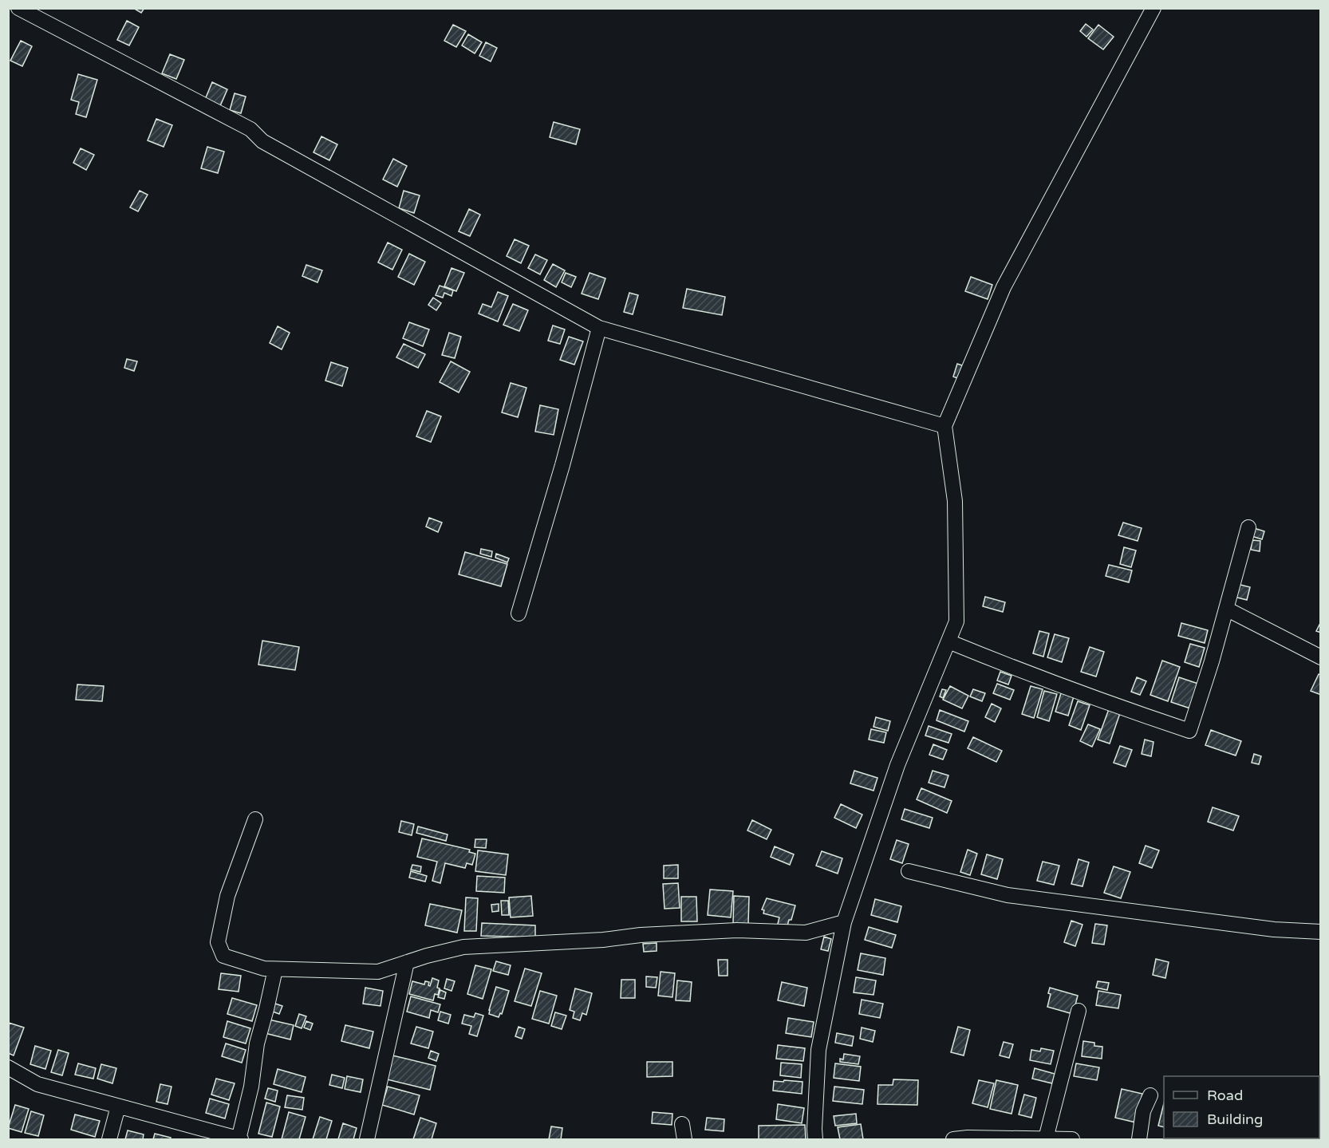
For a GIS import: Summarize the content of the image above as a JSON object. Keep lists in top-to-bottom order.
{
  "legend": ["Road", "Building"]
}
